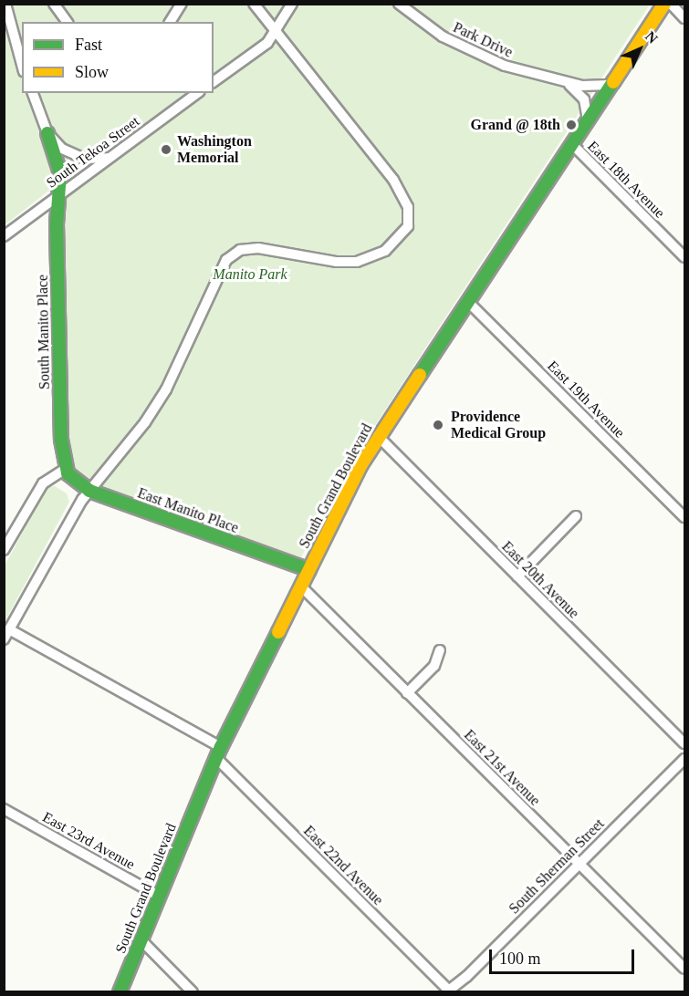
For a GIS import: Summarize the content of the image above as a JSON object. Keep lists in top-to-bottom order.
{
  "streets": {
    "main road": ["South Manito Place", "South Grand Boulevard", "East Manito Place"],
    "street": [
      "Park Drive",
      "South Tekoa Street",
      "East 18th Avenue",
      "East 19th Avenue",
      "East 20th Avenue",
      "East 21st Avenue",
      "East 23rd Avenue",
      "East 22nd Avenue",
      "South Sherman Street"
    ]
  },
  "crossings": [
    ["Park Drive", "South Grand Boulevard"],
    ["South Tekoa Street", "South Manito Place"],
    ["East 18th Avenue", "South Grand Boulevard"],
    ["South Manito Place", "East Manito Place"],
    ["East 19th Avenue", "South Grand Boulevard"],
    ["South Grand Boulevard", "East Manito Place"],
    ["South Grand Boulevard", "East 20th Avenue"],
    ["South Grand Boulevard", "East 21st Avenue"],
    ["South Grand Boulevard", "East 23rd Avenue"],
    ["South Grand Boulevard", "East 22nd Avenue"],
    ["East 21st Avenue", "South Sherman Street"],
    ["East 22nd Avenue", "South Sherman Street"]
  ],
  "parks": ["Manito Park"],
  "places": ["Grand @ 18th", "Washington Memorial", "Providence Medical Group"],
  "legend": ["Fast", "Slow"],
  "scale_bar": "100 m",
  "north": "top right"
}
